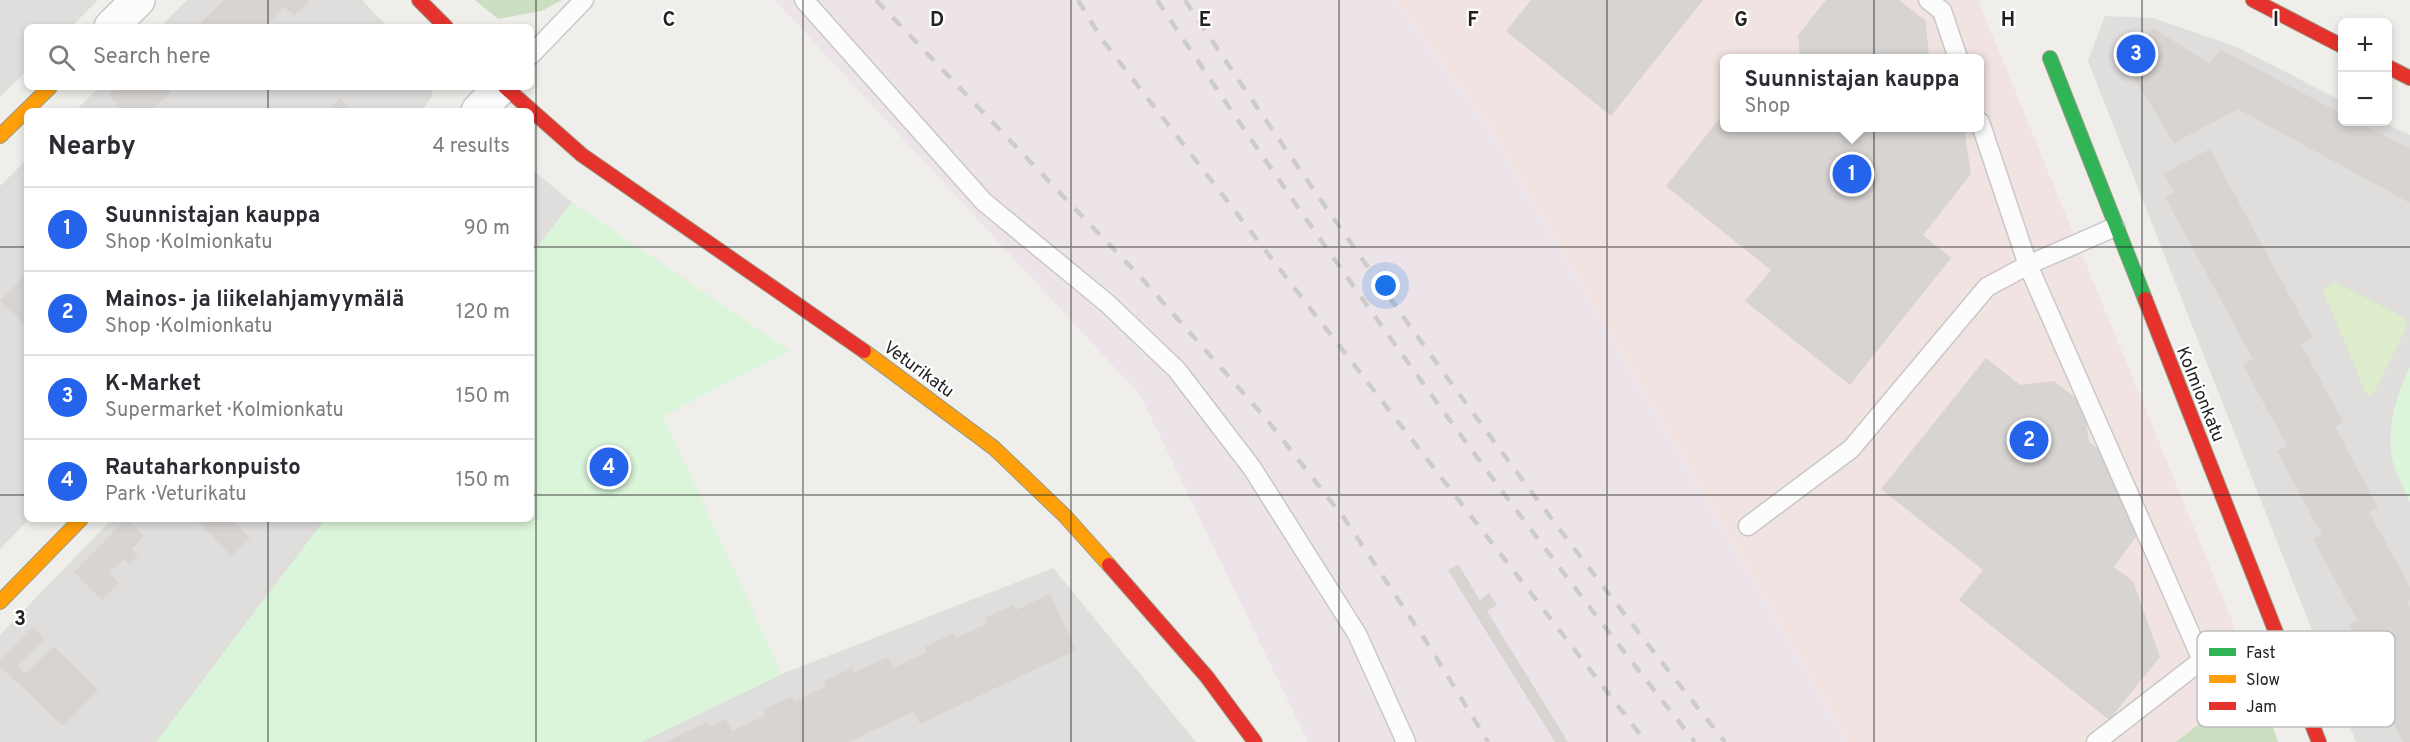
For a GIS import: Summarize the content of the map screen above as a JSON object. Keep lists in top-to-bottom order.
{
  "streets": {
    "street": ["Veturikatu", "Kolmionkatu"]
  },
  "legend": ["Fast", "Slow", "Jam"],
  "page": {
    "map_buttons": ["+", "−"],
    "search": "Search here",
    "pins": [
      "3",
      "1",
      "2",
      "4"
    ],
    "popup": ["Suunnistajan kauppa", "Shop"],
    "heading": ["Nearby", "4 results"],
    "list": [
      {
        "mark": "1",
        "name": "Suunnistajan kauppa",
        "note": "Shop · Kolmionkatu",
        "value": "90 m"
      },
      {
        "mark": "2",
        "name": "Mainos- ja liikelahjamyymälä",
        "note": "Shop · Kolmionkatu",
        "value": "120 m"
      },
      {
        "mark": "3",
        "name": "K-Market",
        "note": "Supermarket · Kolmionkatu",
        "value": "150 m"
      },
      {
        "mark": "4",
        "name": "Rautaharkonpuisto",
        "note": "Park · Veturikatu",
        "value": "150 m"
      }
    ]
  },
  "grid": {
    "columns": [
      "C",
      "D",
      "E",
      "F",
      "G",
      "H",
      "I"
    ],
    "rows": ["3"]
  }
}
